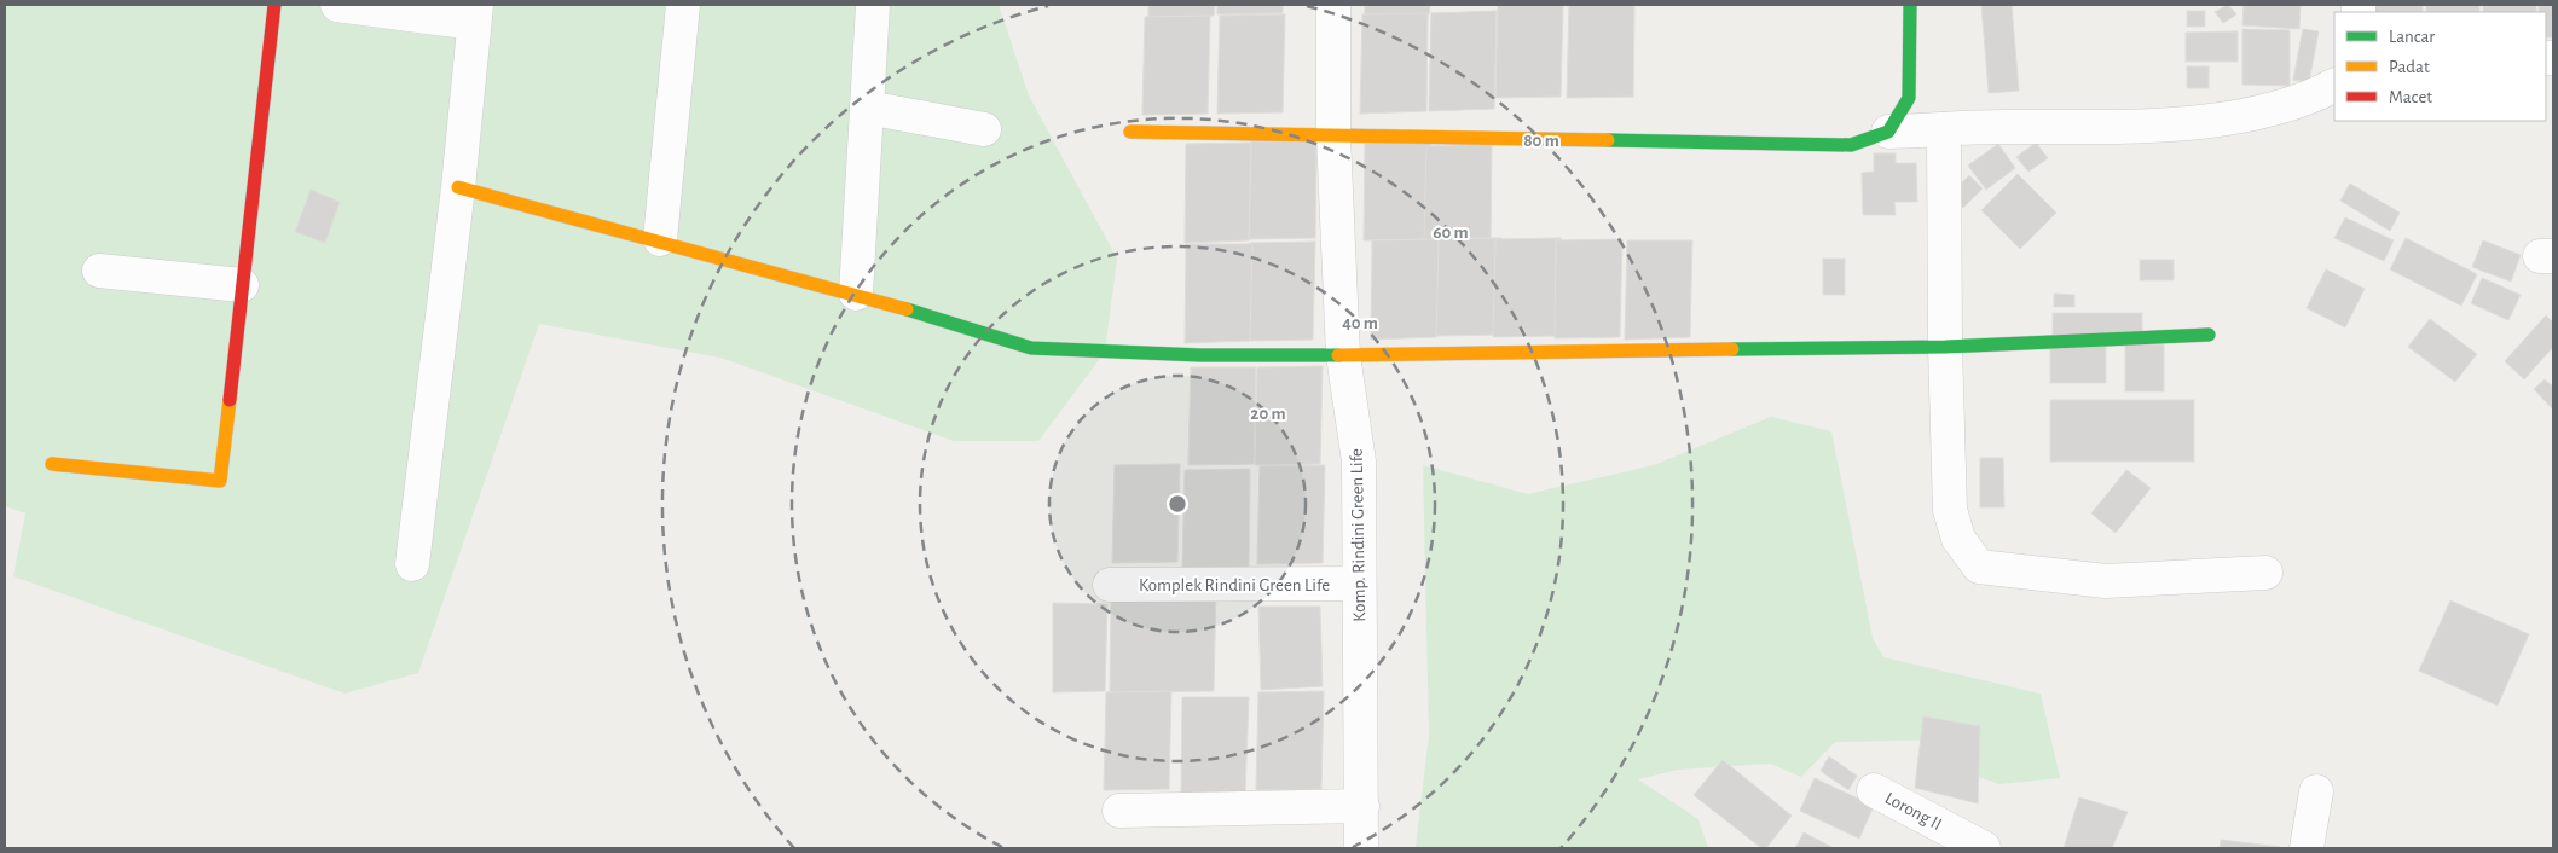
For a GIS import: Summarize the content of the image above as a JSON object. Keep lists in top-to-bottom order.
{
  "streets": {
    "street": ["Komp. Rindini Green Life", "Komplek Rindini Green Life", "Lorong II"]
  },
  "crossings": [
    ["Komp. Rindini Green Life", "Komplek Rindini Green Life"]
  ],
  "legend": ["Lancar", "Padat", "Macet"],
  "rings": [
    "80 m",
    "60 m",
    "40 m",
    "20 m"
  ]
}
